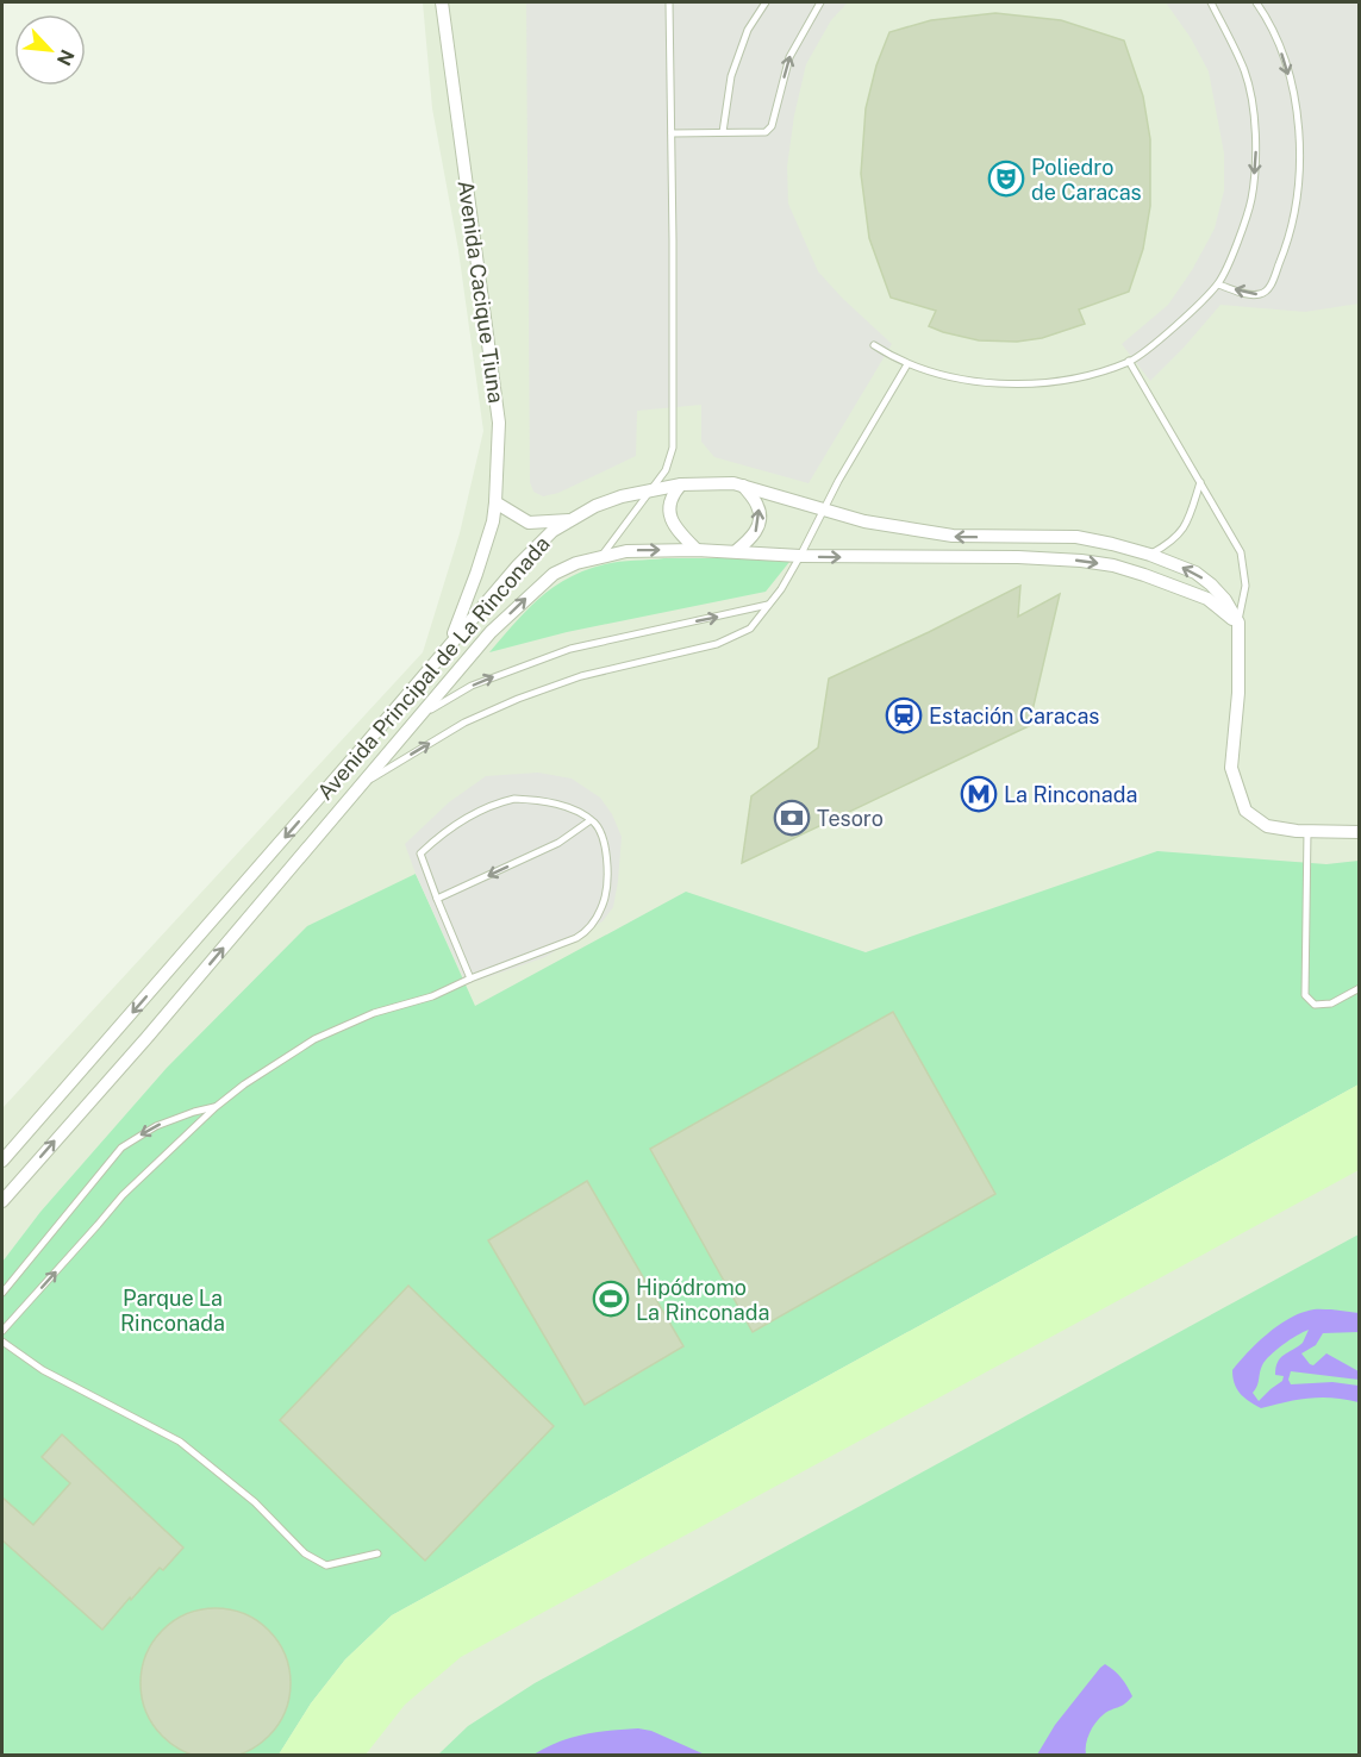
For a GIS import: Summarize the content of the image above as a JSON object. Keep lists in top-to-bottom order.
{
  "streets": {
    "street": ["Avenida Cacique Tiuna", "Avenida Principal de La Rinconada"]
  },
  "crossings": [
    ["Avenida Cacique Tiuna", "Avenida Principal de La Rinconada"]
  ],
  "parks": ["Parque La Rinconada"],
  "places": {
    "theatre": ["Poliedro de Caracas"],
    "station": ["Estación Caracas"],
    "metro station": ["La Rinconada"],
    "bank": ["Tesoro"],
    "sports": ["Hipódromo La Rinconada"]
  },
  "north": "bottom right"
}
